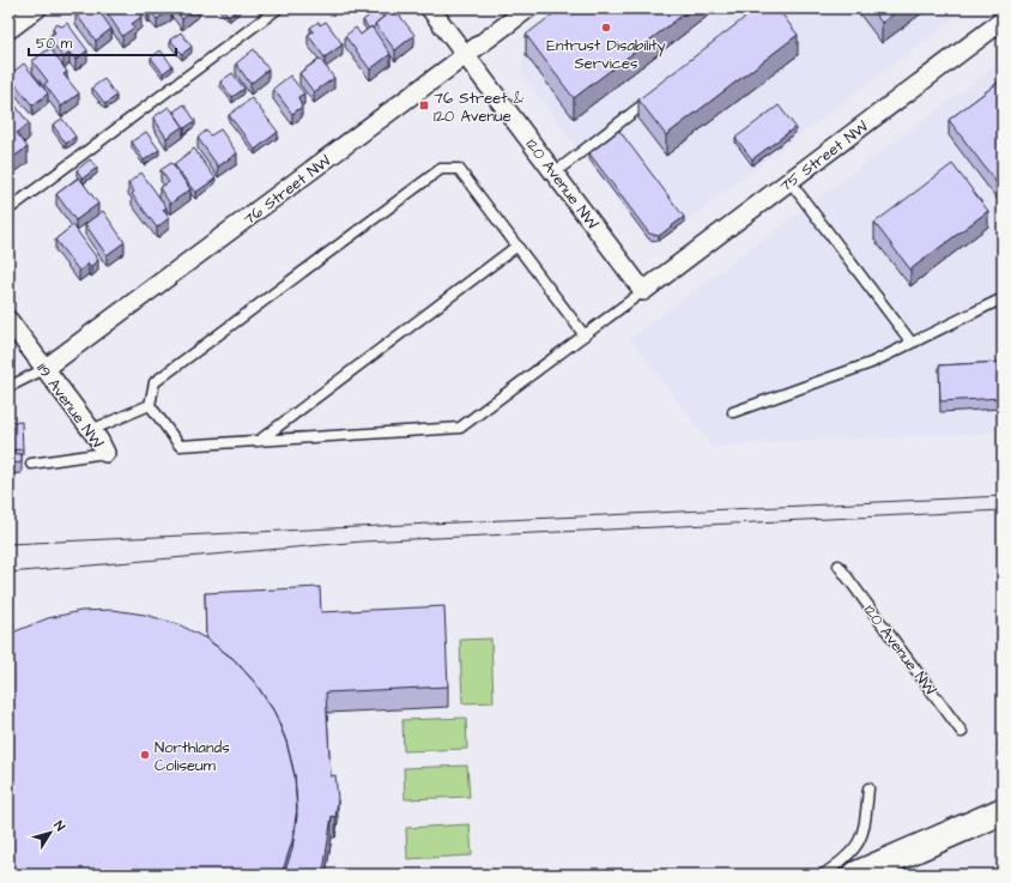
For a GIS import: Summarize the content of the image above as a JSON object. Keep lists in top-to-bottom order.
{
  "streets": {
    "street": [
      "75 Street NW",
      "120 Avenue NW",
      "76 Street NW",
      "119 Avenue NW"
    ]
  },
  "crossings": [
    ["75 Street NW", "120 Avenue NW"],
    ["120 Avenue NW", "76 Street NW"],
    ["76 Street NW", "119 Avenue NW"]
  ],
  "places": {
    "other": ["Entrust Disability Services", "Northlands Coliseum"],
    "transit": ["76 Street & 120 Avenue"]
  },
  "scale_bar": "50 m",
  "north": "top right"
}
